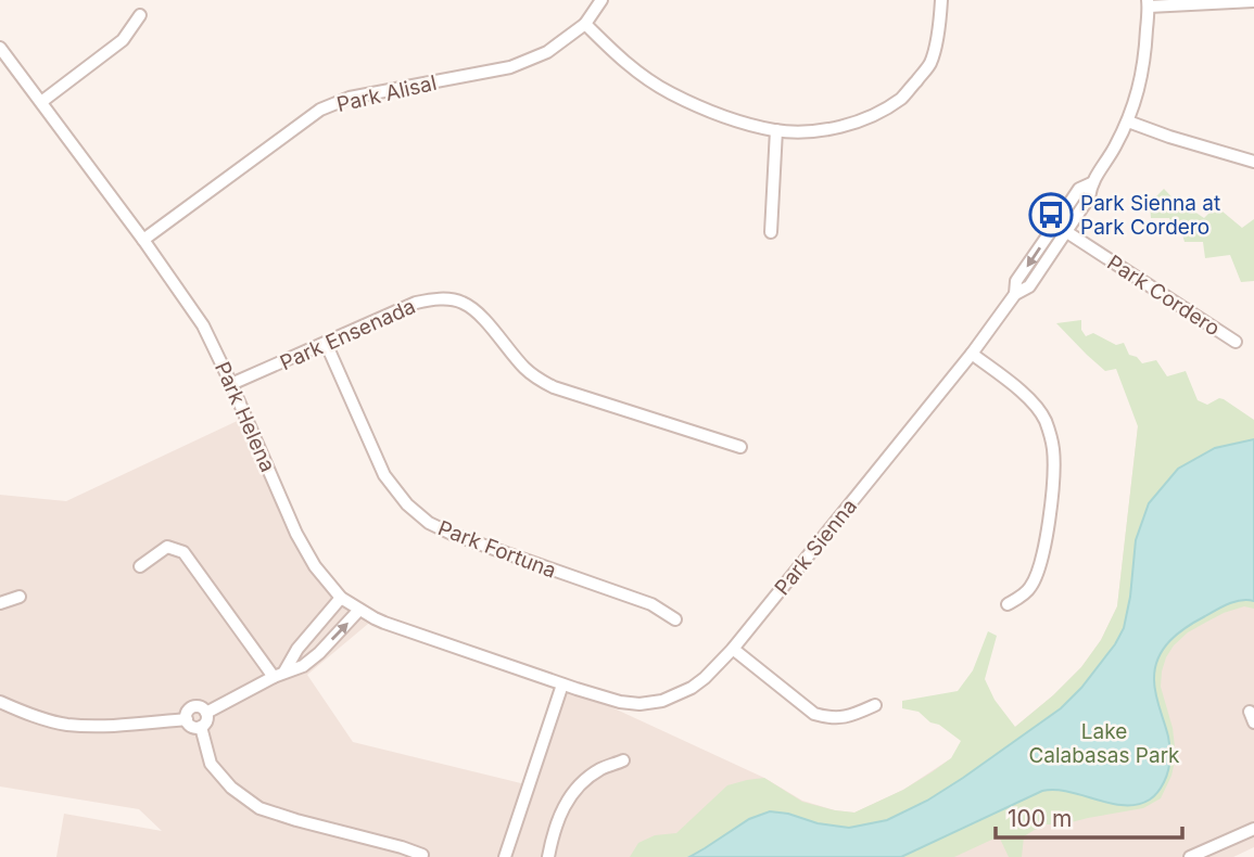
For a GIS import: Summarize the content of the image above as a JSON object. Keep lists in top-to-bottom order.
{
  "streets": {
    "street": [
      "Park Alisal",
      "Park Cordero",
      "Park Ensenada",
      "Park Helena",
      "Park Sienna",
      "Park Fortuna"
    ]
  },
  "crossings": [
    ["Park Alisal", "Park Helena"],
    ["Park Cordero", "Park Sienna"],
    ["Park Ensenada", "Park Helena"],
    ["Park Ensenada", "Park Fortuna"],
    ["Park Helena", "Park Sienna"]
  ],
  "parks": ["Lake Calabasas Park"],
  "places": {
    "bus stop": ["Park Sienna at Park Cordero"]
  },
  "scale_bar": "100 m"
}
